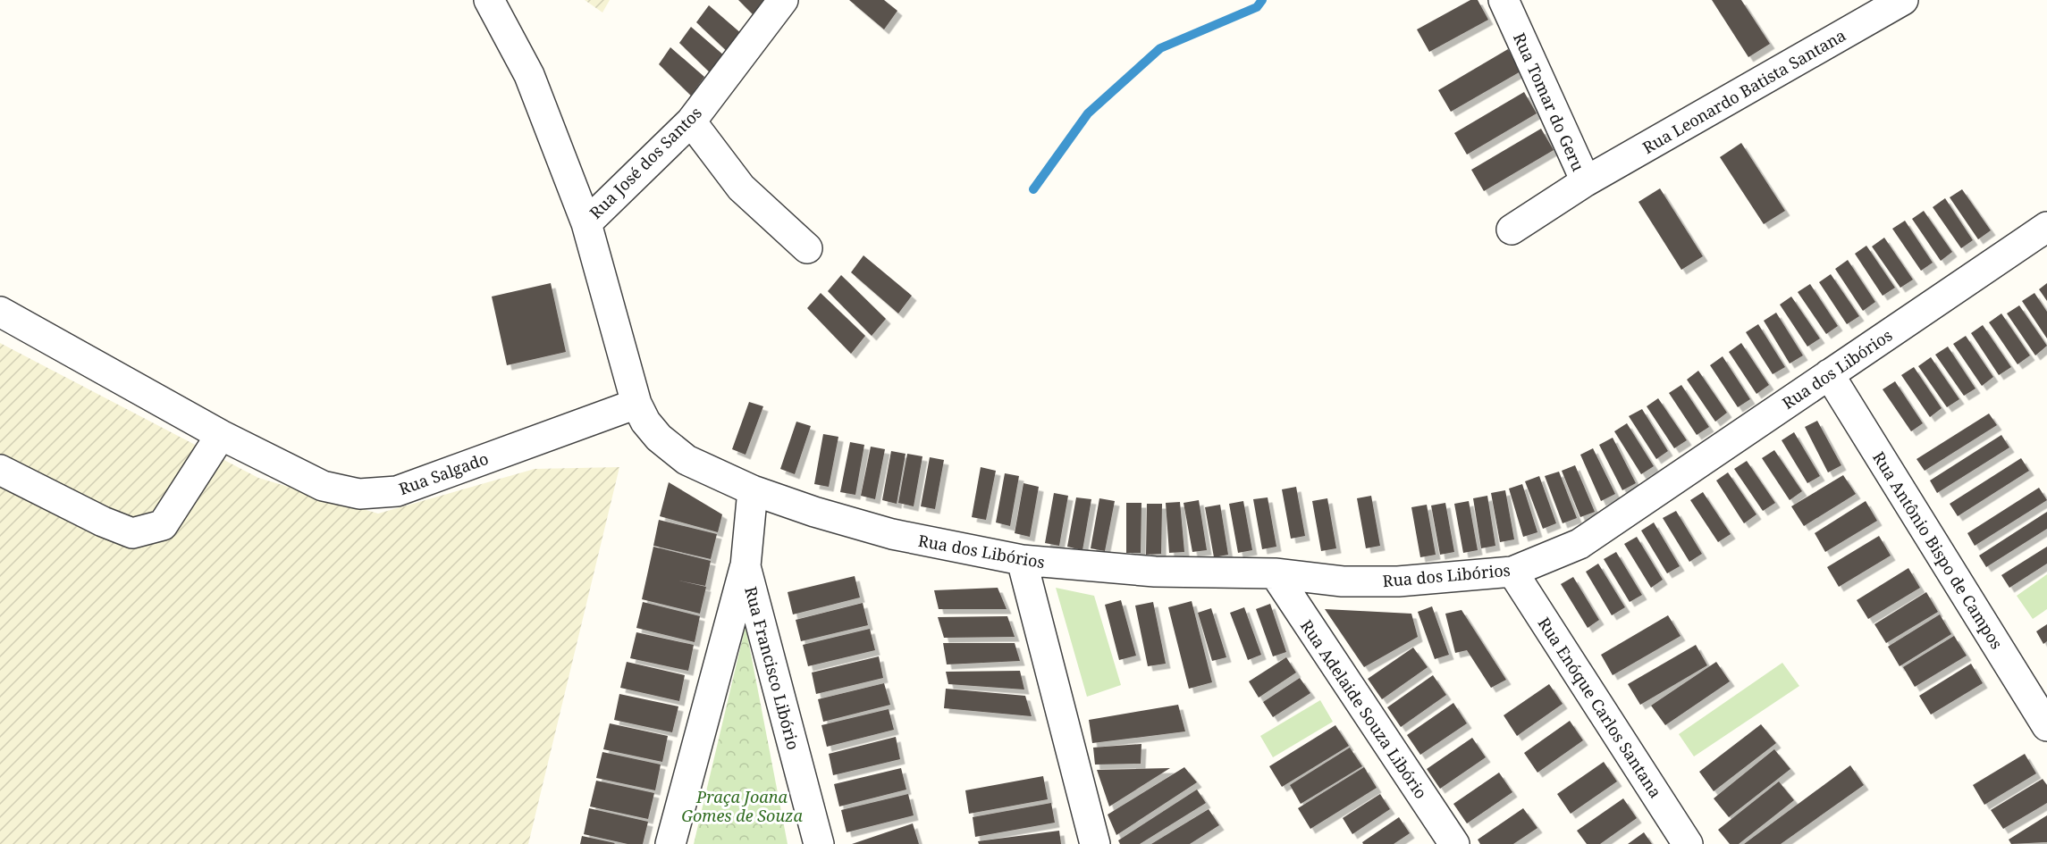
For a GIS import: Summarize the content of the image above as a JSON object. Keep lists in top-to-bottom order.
{
  "streets": {
    "street": [
      "Rua Leonardo Batista Santana",
      "Rua Tomar do Geru",
      "Rua José dos Santos",
      "Rua dos Libórios",
      "Rua Salgado",
      "Rua Antônio Bispo de Campos",
      "Rua Francisco Libório",
      "Rua Enóque Carlos Santana",
      "Rua Adelaide Souza Libório"
    ]
  },
  "crossings": [
    ["Rua Leonardo Batista Santana", "Rua Tomar do Geru"],
    ["Rua José dos Santos", "Rua dos Libórios"],
    ["Rua dos Libórios", "Rua Salgado"],
    ["Rua dos Libórios", "Rua Antônio Bispo de Campos"],
    ["Rua dos Libórios", "Rua Francisco Libório"],
    ["Rua dos Libórios", "Rua Enóque Carlos Santana"],
    ["Rua dos Libórios", "Rua Adelaide Souza Libório"]
  ],
  "parks": ["Praça Joana Gomes de Souza"]
}
